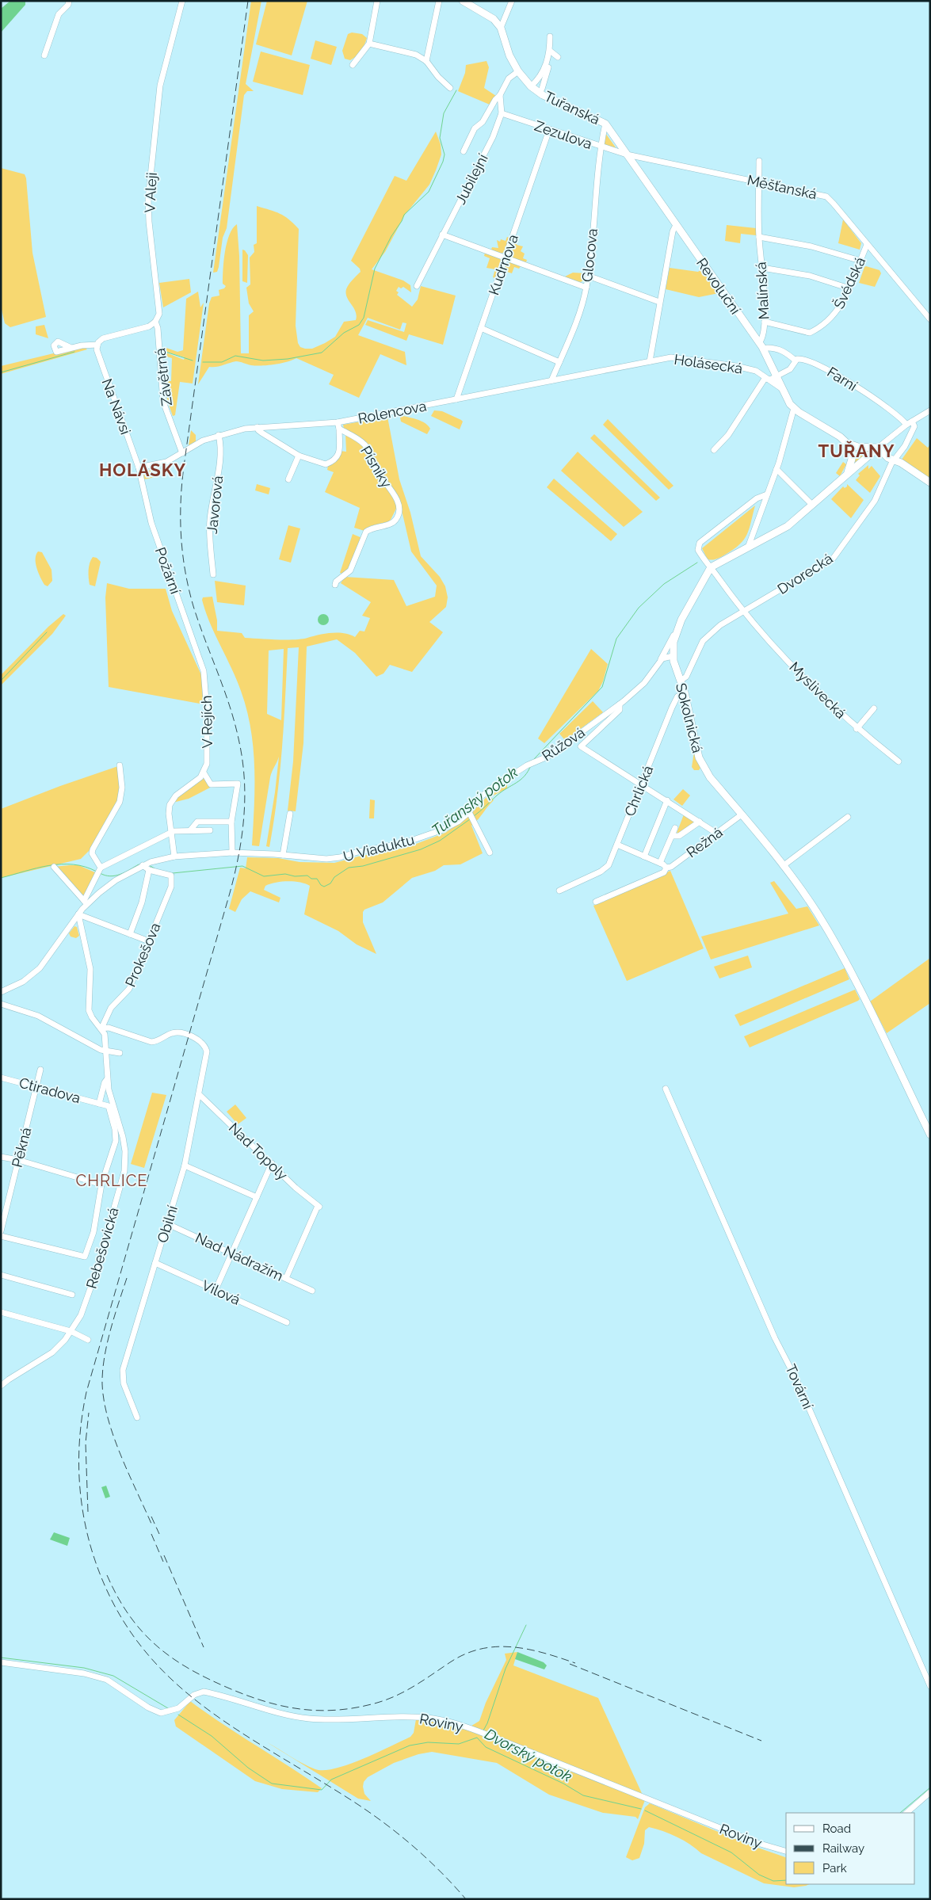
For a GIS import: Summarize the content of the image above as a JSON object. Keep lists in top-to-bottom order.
{
  "streets": {
    "main road": ["Tuřanská", "Revoluční", "Sokolnická"],
    "street": [
      "Zezulova",
      "Jubilejní",
      "Měšťanská",
      "V Aleji",
      "Glocova",
      "Kudrnova",
      "Švédská",
      "Malínská",
      "Holásecká",
      "Závětrná",
      "Farní",
      "Na Návsi",
      "Rolencova",
      "Písníky",
      "Javorová",
      "Požární",
      "Dvorecká",
      "Myslivecká",
      "V Rejích",
      "Růžová",
      "Chrlická",
      "Režná",
      "U Viaduktu",
      "Prokešova",
      "Ctiradova",
      "Pěkná",
      "Nad Topoly",
      "Obilní",
      "Rebešovická",
      "Nad Nádražím",
      "Vilová",
      "Tovární",
      "Roviny"
    ]
  },
  "crossings": [
    ["Tuřanská", "Zezulova"],
    ["Tuřanská", "Jubilejní"],
    ["Tuřanská", "Měšťanská"],
    ["Tuřanská", "Glocova"],
    ["Tuřanská", "Revoluční"],
    ["Zezulova", "Jubilejní"],
    ["Zezulova", "Měšťanská"],
    ["Zezulova", "Glocova"],
    ["Zezulova", "Kudrnova"],
    ["Měšťanská", "Švédská"],
    ["Měšťanská", "Malínská"],
    ["V Aleji", "Závětrná"],
    ["Glocova", "Rolencova"],
    ["Kudrnova", "Rolencova"],
    ["Švédská", "Malínská"],
    ["Revoluční", "Malínská"],
    ["Revoluční", "Holásecká"],
    ["Holásecká", "Rolencova"],
    ["Závětrná", "Rolencova"],
    ["Na Návsi", "Rolencova"],
    ["Na Návsi", "Požární"],
    ["Rolencova", "Javorová"],
    ["Rolencova", "Požární"],
    ["Požární", "V Rejích"],
    ["Dvorecká", "Myslivecká"],
    ["Dvorecká", "Sokolnická"],
    ["Myslivecká", "Sokolnická"],
    ["Sokolnická", "Růžová"],
    ["Sokolnická", "Chrlická"],
    ["Sokolnická", "Režná"],
    ["Růžová", "Chrlická"],
    ["Růžová", "U Viaduktu"],
    ["Prokešova", "Obilní"],
    ["Prokešova", "Rebešovická"],
    ["Ctiradova", "Pěkná"],
    ["Nad Topoly", "Obilní"],
    ["Nad Topoly", "Nad Nádražím"],
    ["Obilní", "Rebešovická"],
    ["Obilní", "Nad Nádražím"],
    ["Obilní", "Vilová"]
  ],
  "districts": ["TUŘANY", "HOLÁSKY", "CHRLICE"],
  "water": ["Tuřanský potok", "Dvorský potok"],
  "legend": ["Road", "Railway", "Park"]
}
